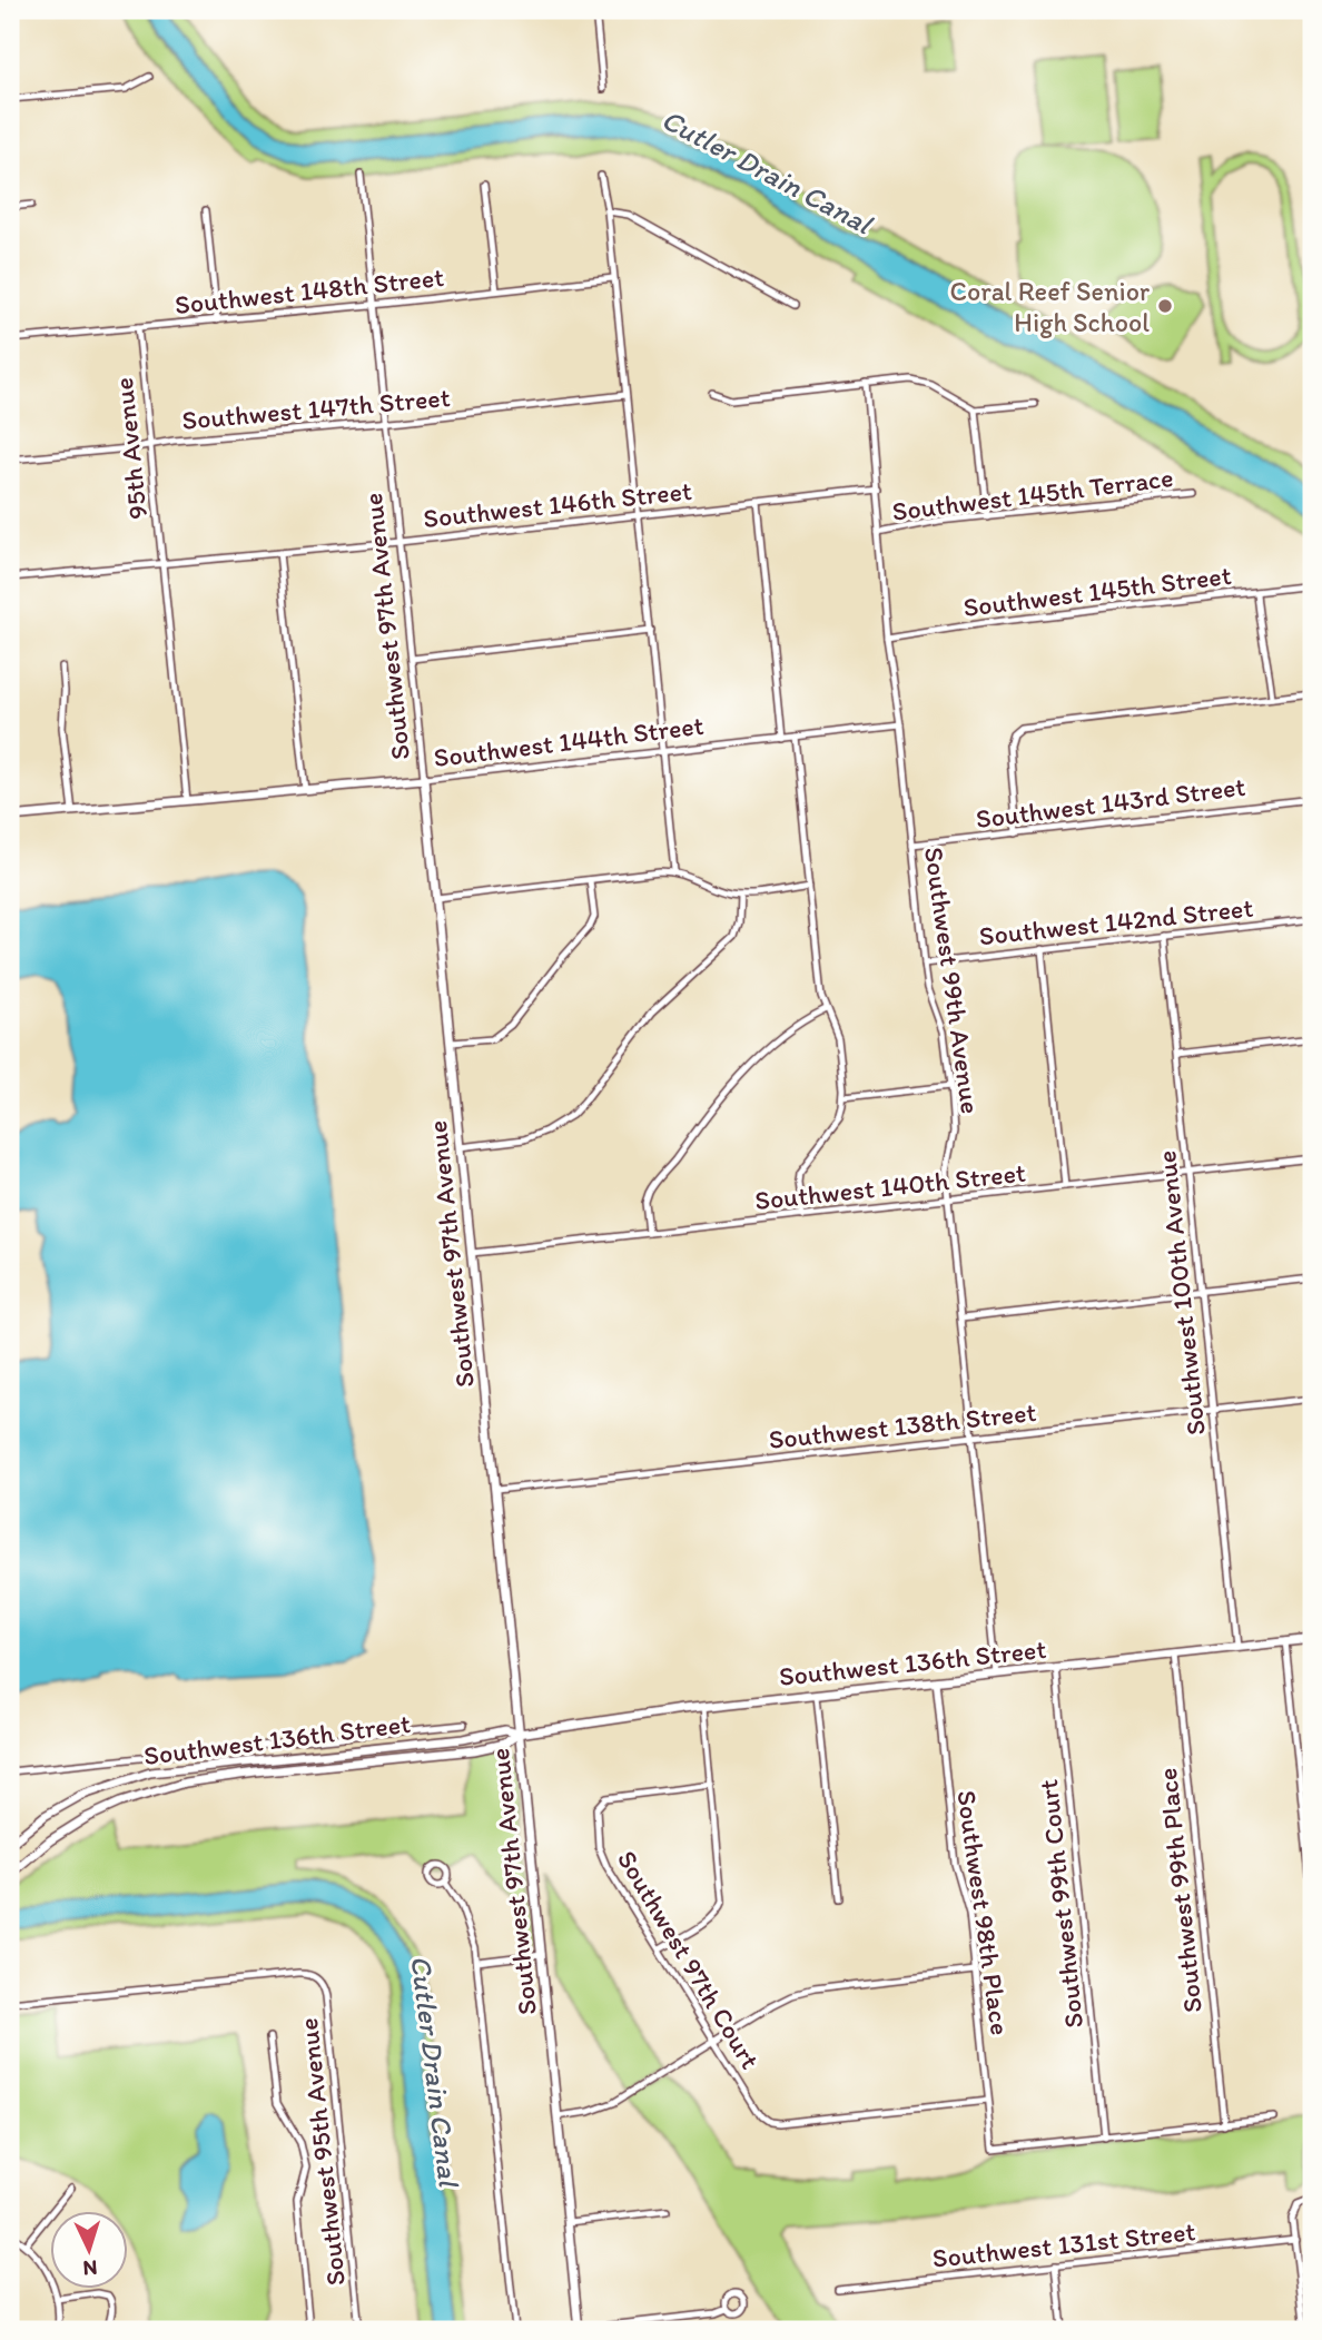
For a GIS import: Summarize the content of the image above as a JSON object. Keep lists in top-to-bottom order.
{
  "streets": {
    "street": [
      "Southwest 148th Street",
      "Southwest 147th Street",
      "95th Avenue",
      "Southwest 145th Terrace",
      "Southwest 146th Street",
      "Southwest 145th Street",
      "Southwest 97th Avenue",
      "Southwest 144th Street",
      "Southwest 143rd Street",
      "Southwest 142nd Street",
      "Southwest 99th Avenue",
      "Southwest 140th Street",
      "Southwest 100th Avenue",
      "Southwest 138th Street",
      "Southwest 136th Street",
      "Southwest 99th Place",
      "Southwest 99th Court",
      "Southwest 98th Place",
      "Southwest 97th Court",
      "Southwest 95th Avenue",
      "Southwest 131st Street"
    ]
  },
  "crossings": [
    ["Southwest 148th Street", "95th Avenue"],
    ["Southwest 148th Street", "Southwest 97th Avenue"],
    ["Southwest 147th Street", "95th Avenue"],
    ["Southwest 147th Street", "Southwest 97th Avenue"],
    ["95th Avenue", "Southwest 146th Street"],
    ["Southwest 145th Terrace", "Southwest 99th Avenue"],
    ["Southwest 146th Street", "Southwest 97th Avenue"],
    ["Southwest 146th Street", "Southwest 99th Avenue"],
    ["Southwest 145th Street", "Southwest 99th Avenue"],
    ["Southwest 97th Avenue", "Southwest 144th Street"],
    ["Southwest 97th Avenue", "Southwest 140th Street"],
    ["Southwest 97th Avenue", "Southwest 138th Street"],
    ["Southwest 97th Avenue", "Southwest 136th Street"],
    ["Southwest 144th Street", "Southwest 99th Avenue"],
    ["Southwest 143rd Street", "Southwest 99th Avenue"],
    ["Southwest 142nd Street", "Southwest 99th Avenue"],
    ["Southwest 142nd Street", "Southwest 100th Avenue"],
    ["Southwest 99th Avenue", "Southwest 140th Street"],
    ["Southwest 99th Avenue", "Southwest 138th Street"],
    ["Southwest 99th Avenue", "Southwest 136th Street"],
    ["Southwest 140th Street", "Southwest 100th Avenue"],
    ["Southwest 100th Avenue", "Southwest 138th Street"],
    ["Southwest 100th Avenue", "Southwest 136th Street"],
    ["Southwest 136th Street", "Southwest 99th Place"],
    ["Southwest 136th Street", "Southwest 99th Court"],
    ["Southwest 136th Street", "Southwest 98th Place"],
    ["Southwest 99th Place", "Southwest 98th Place"],
    ["Southwest 99th Court", "Southwest 98th Place"],
    ["Southwest 98th Place", "Southwest 97th Court"]
  ],
  "water": ["Cutler Drain Canal"],
  "places": ["Coral Reef Senior High School"],
  "north": "bottom"
}
